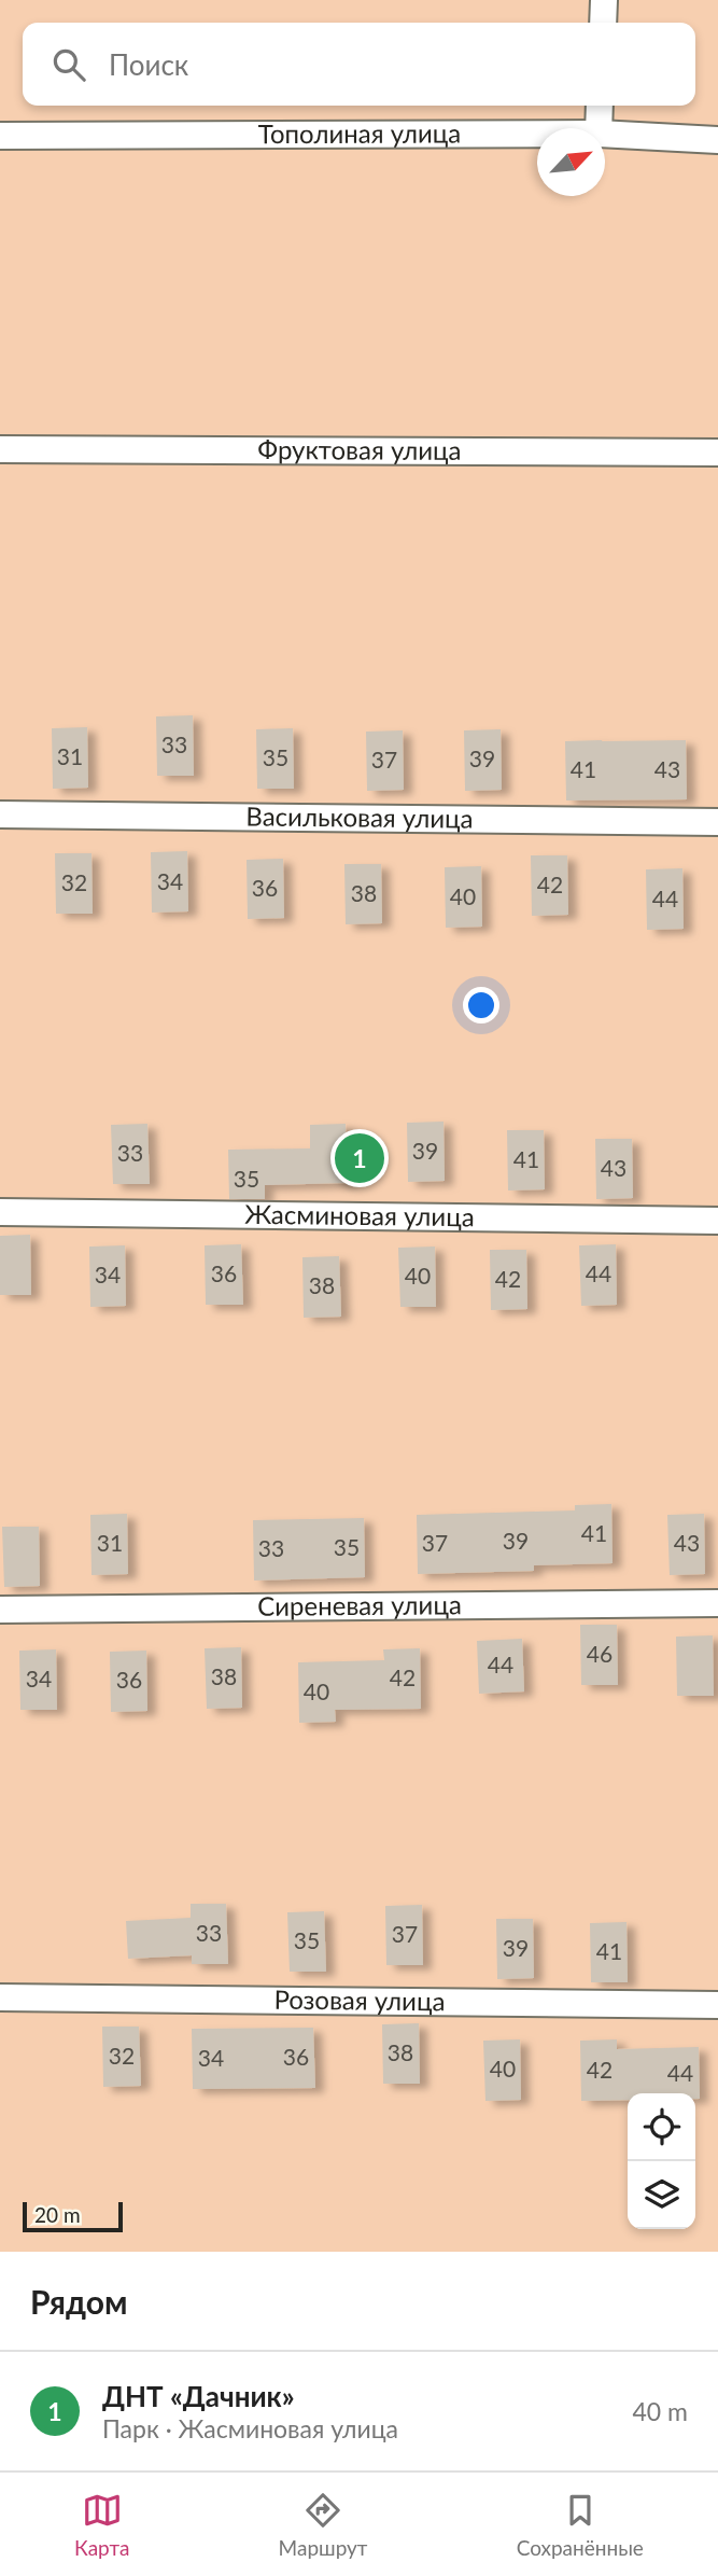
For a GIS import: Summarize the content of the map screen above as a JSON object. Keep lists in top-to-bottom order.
{
  "streets": {
    "street": [
      "Тополиная улица",
      "Фруктовая улица",
      "Васильковая улица",
      "Жасминовая улица",
      "Сиреневая улица",
      "Розовая улица"
    ]
  },
  "house_numbers": [
    "33",
    "31",
    "35",
    "39",
    "37",
    "41",
    "43",
    "34",
    "32",
    "42",
    "36",
    "38",
    "40",
    "44",
    "39",
    "33",
    "41",
    "43",
    "35",
    "36",
    "44",
    "34",
    "40",
    "42",
    "38",
    "41",
    "39",
    "31",
    "37",
    "43",
    "35",
    "33",
    "46",
    "44",
    "38",
    "42",
    "34",
    "36",
    "40",
    "33",
    "37",
    "35",
    "39",
    "41",
    "38",
    "32",
    "36",
    "34",
    "40",
    "42",
    "44"
  ],
  "scale_bar": "20 m",
  "north": "top right",
  "page": {
    "search": "Поиск",
    "pins": "1",
    "scale": "20 m",
    "heading": "Рядом",
    "list": [
      {
        "mark": "1",
        "name": "ДНТ «Дачник»",
        "note": "Парк · Жасминовая улица",
        "value": "40 m"
      }
    ],
    "nav": ["Карта", "Маршрут", "Сохранённые"]
  }
}
